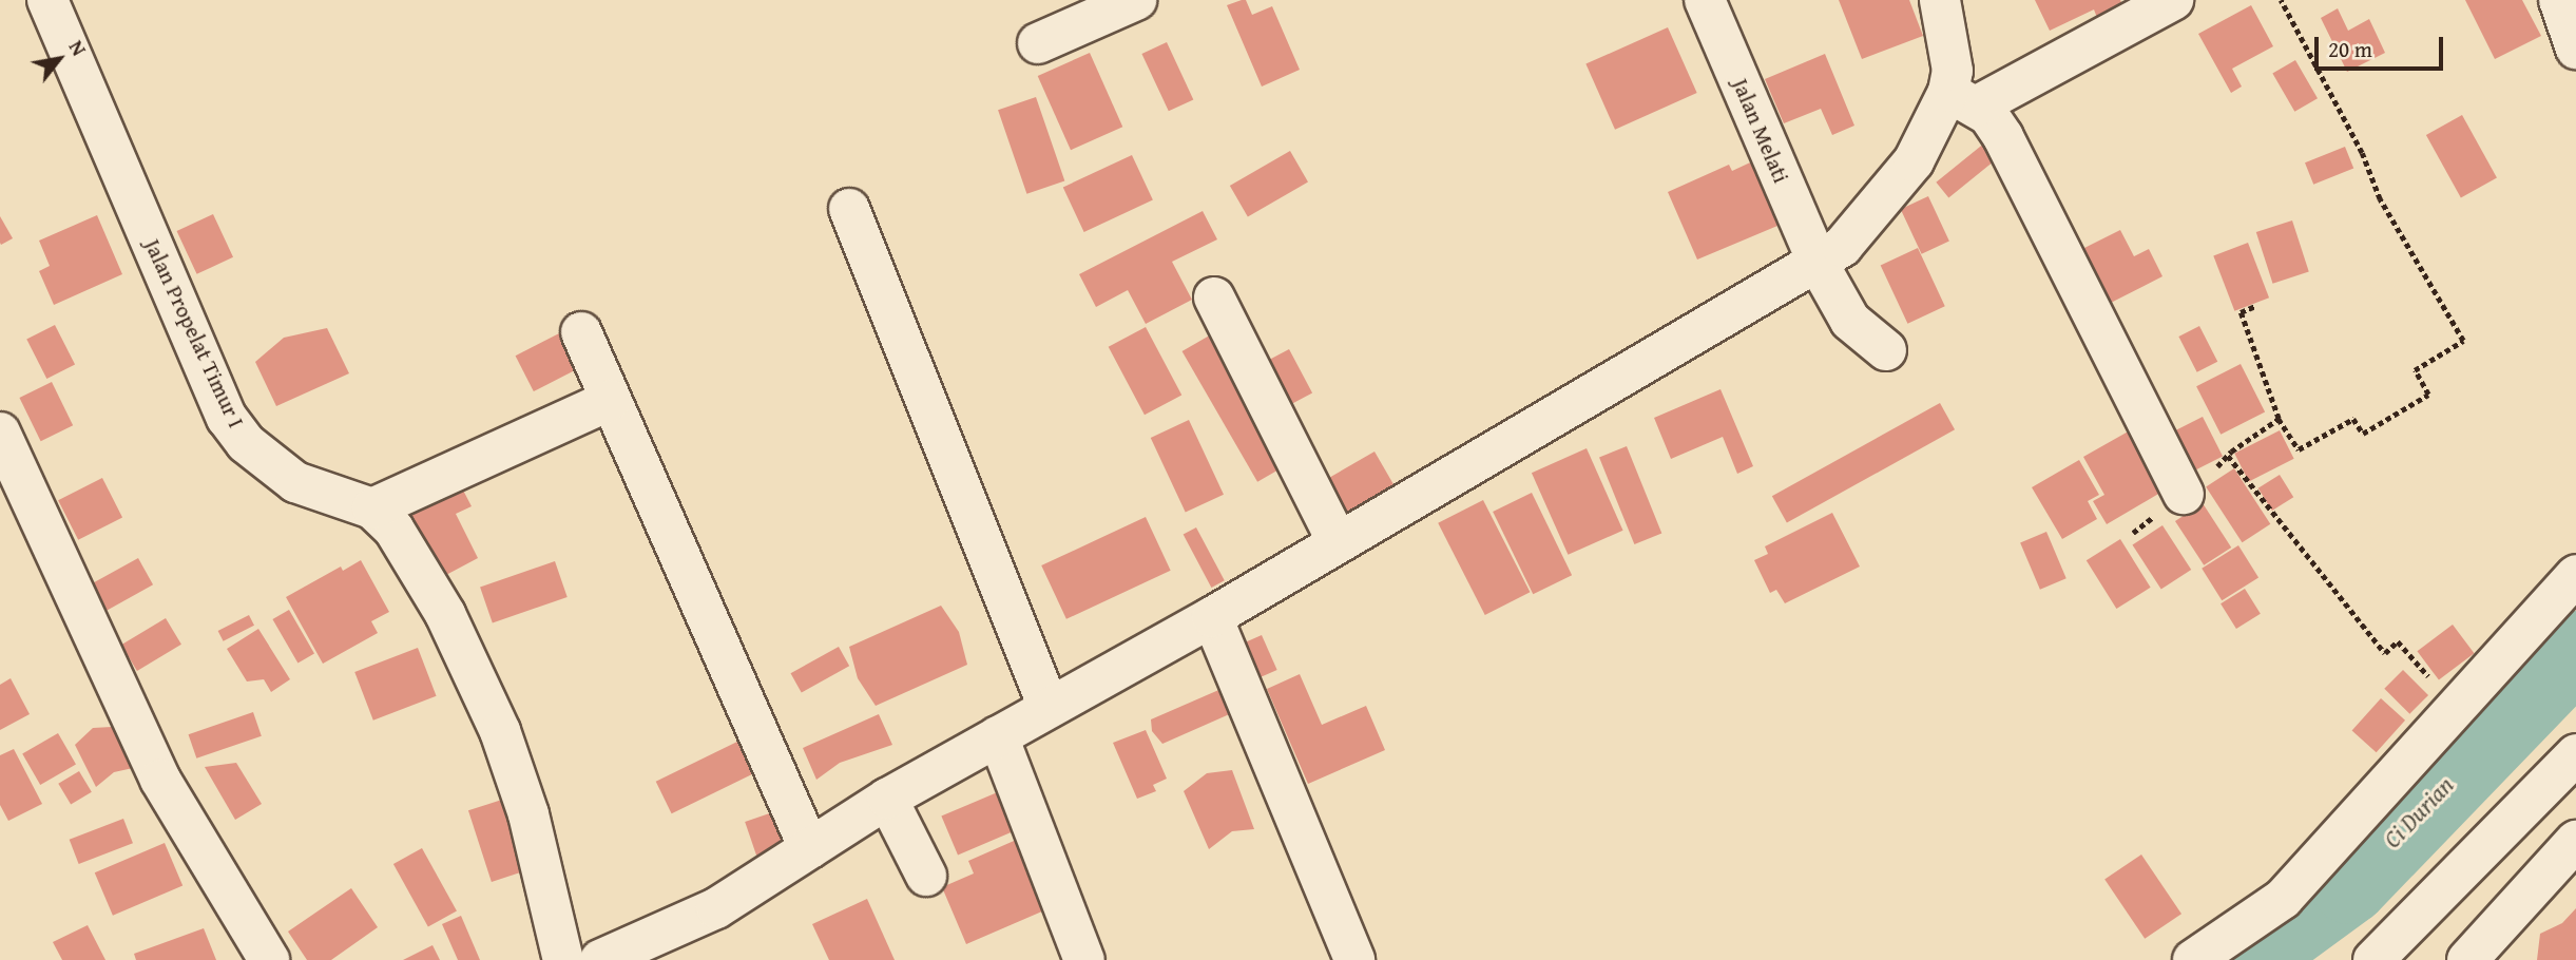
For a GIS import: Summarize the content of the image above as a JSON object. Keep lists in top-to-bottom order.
{
  "streets": {
    "street": ["Jalan Melati", "Jalan Propelat Timur I"]
  },
  "water": ["Ci Durian"],
  "scale_bar": "20 m",
  "north": "top right"
}
